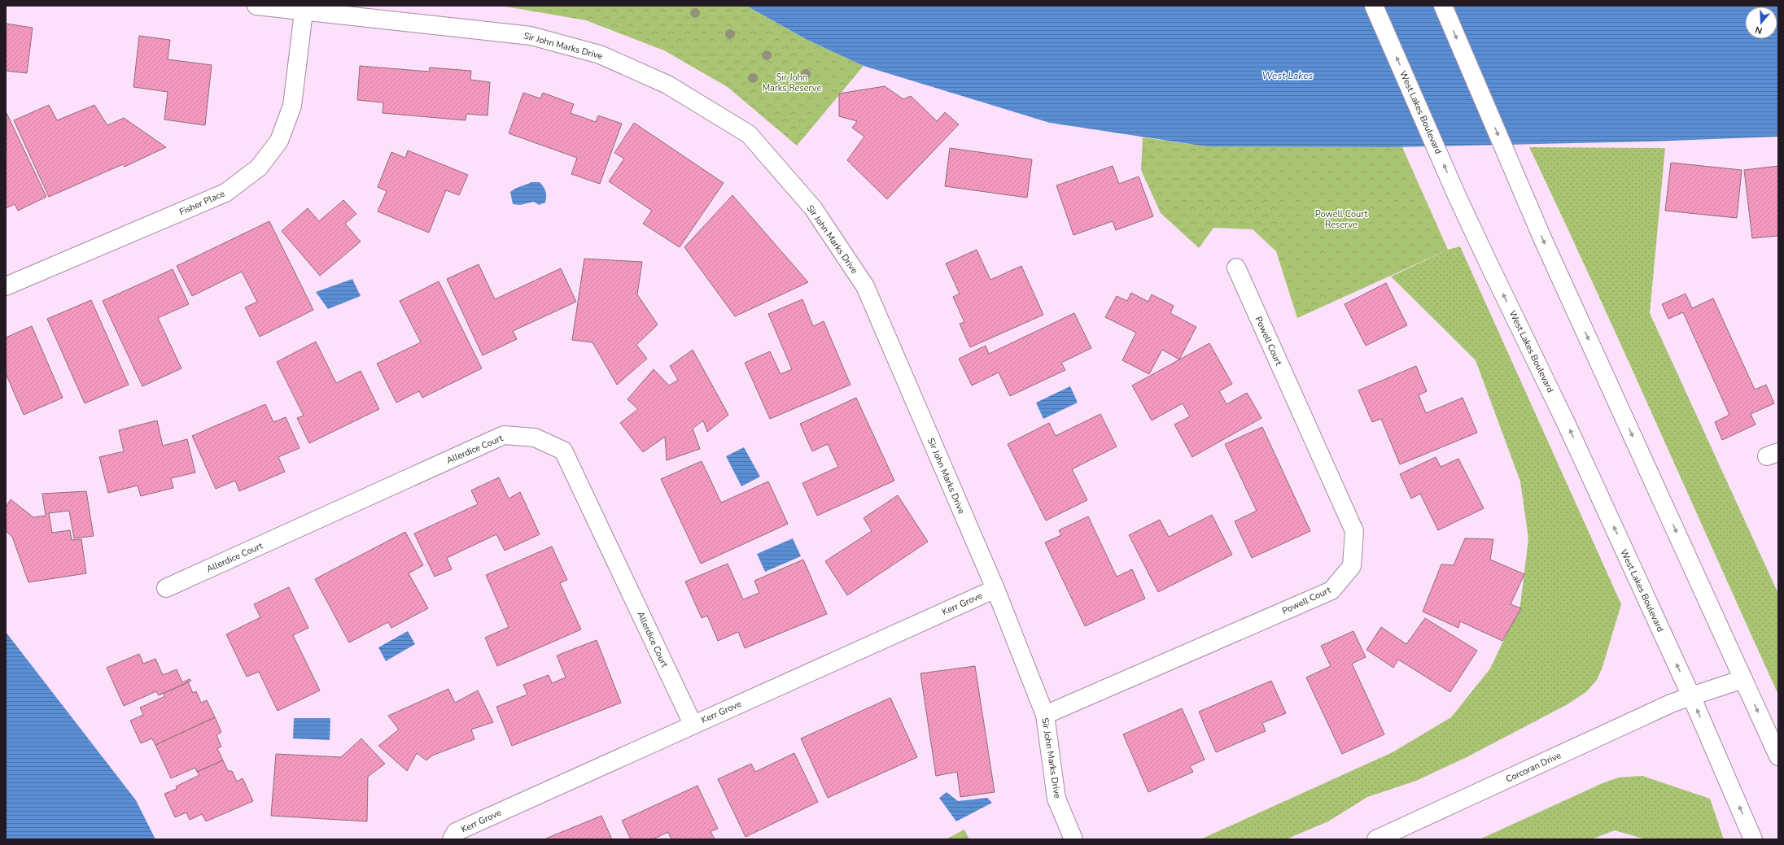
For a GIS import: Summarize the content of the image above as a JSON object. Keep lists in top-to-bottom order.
{
  "streets": {
    "street": [
      "Sir John Marks Drive",
      "West Lakes Boulevard",
      "Fisher Place",
      "Powell Court",
      "Allerdice Court",
      "Kerr Grove",
      "Corcoran Drive"
    ]
  },
  "crossings": [
    ["Sir John Marks Drive", "Fisher Place"],
    ["Sir John Marks Drive", "Powell Court"],
    ["Sir John Marks Drive", "Kerr Grove"],
    ["West Lakes Boulevard", "Corcoran Drive"],
    ["Allerdice Court", "Kerr Grove"]
  ],
  "water": ["West Lakes"],
  "parks": ["Sir John Marks Reserve", "Powell Court Reserve"],
  "north": "bottom"
}
